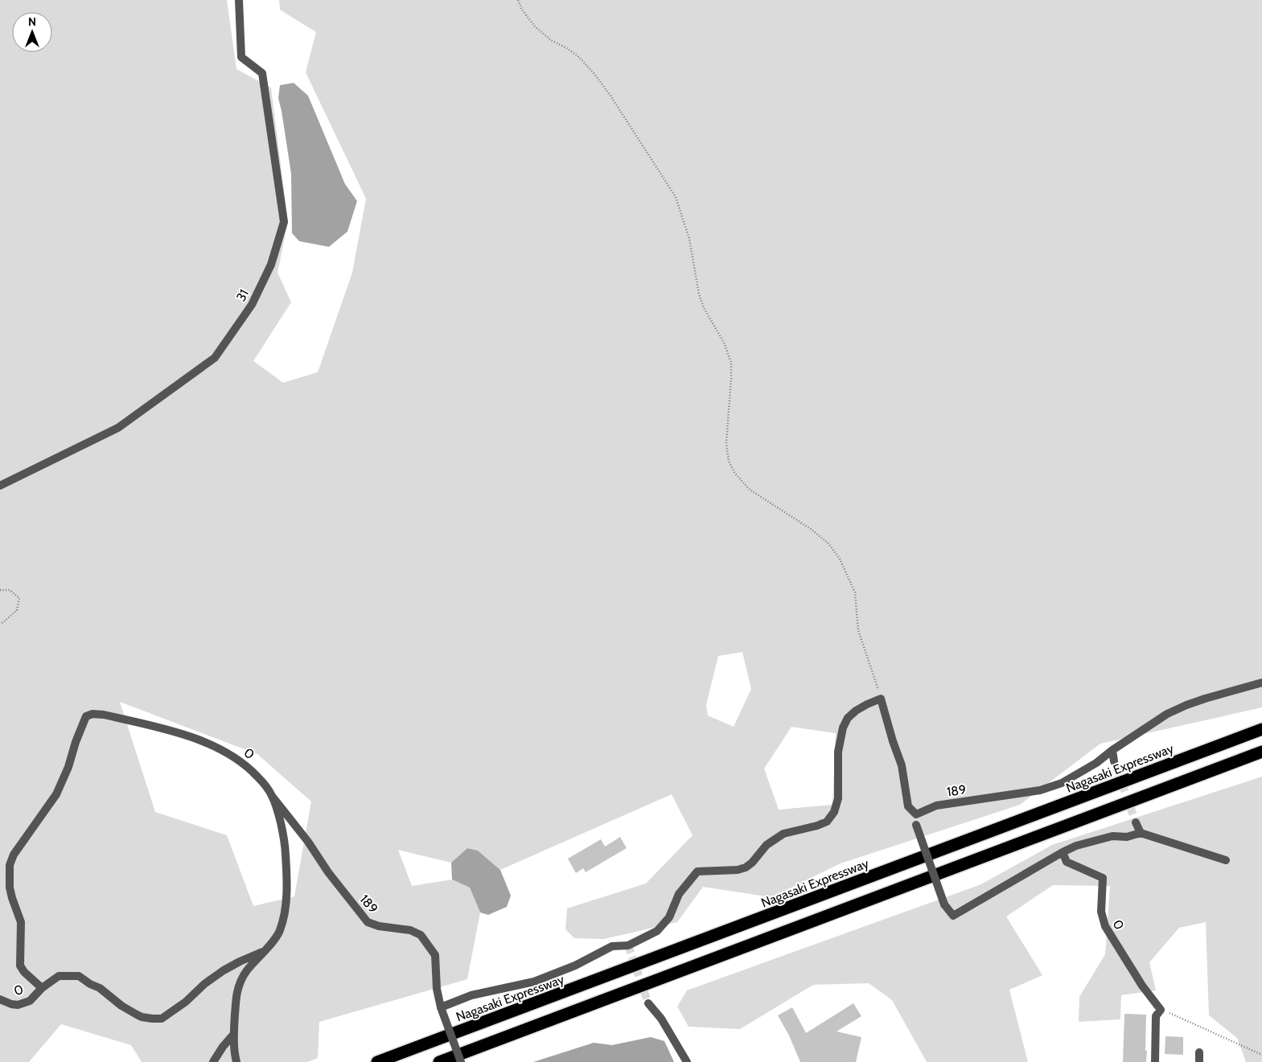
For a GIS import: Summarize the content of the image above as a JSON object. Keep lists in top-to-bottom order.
{
  "streets": {
    "highway": ["Nagasaki Expressway"],
    "street": ["31", "0", "189"]
  },
  "crossings": [
    ["0", "189"]
  ],
  "north": "top"
}
